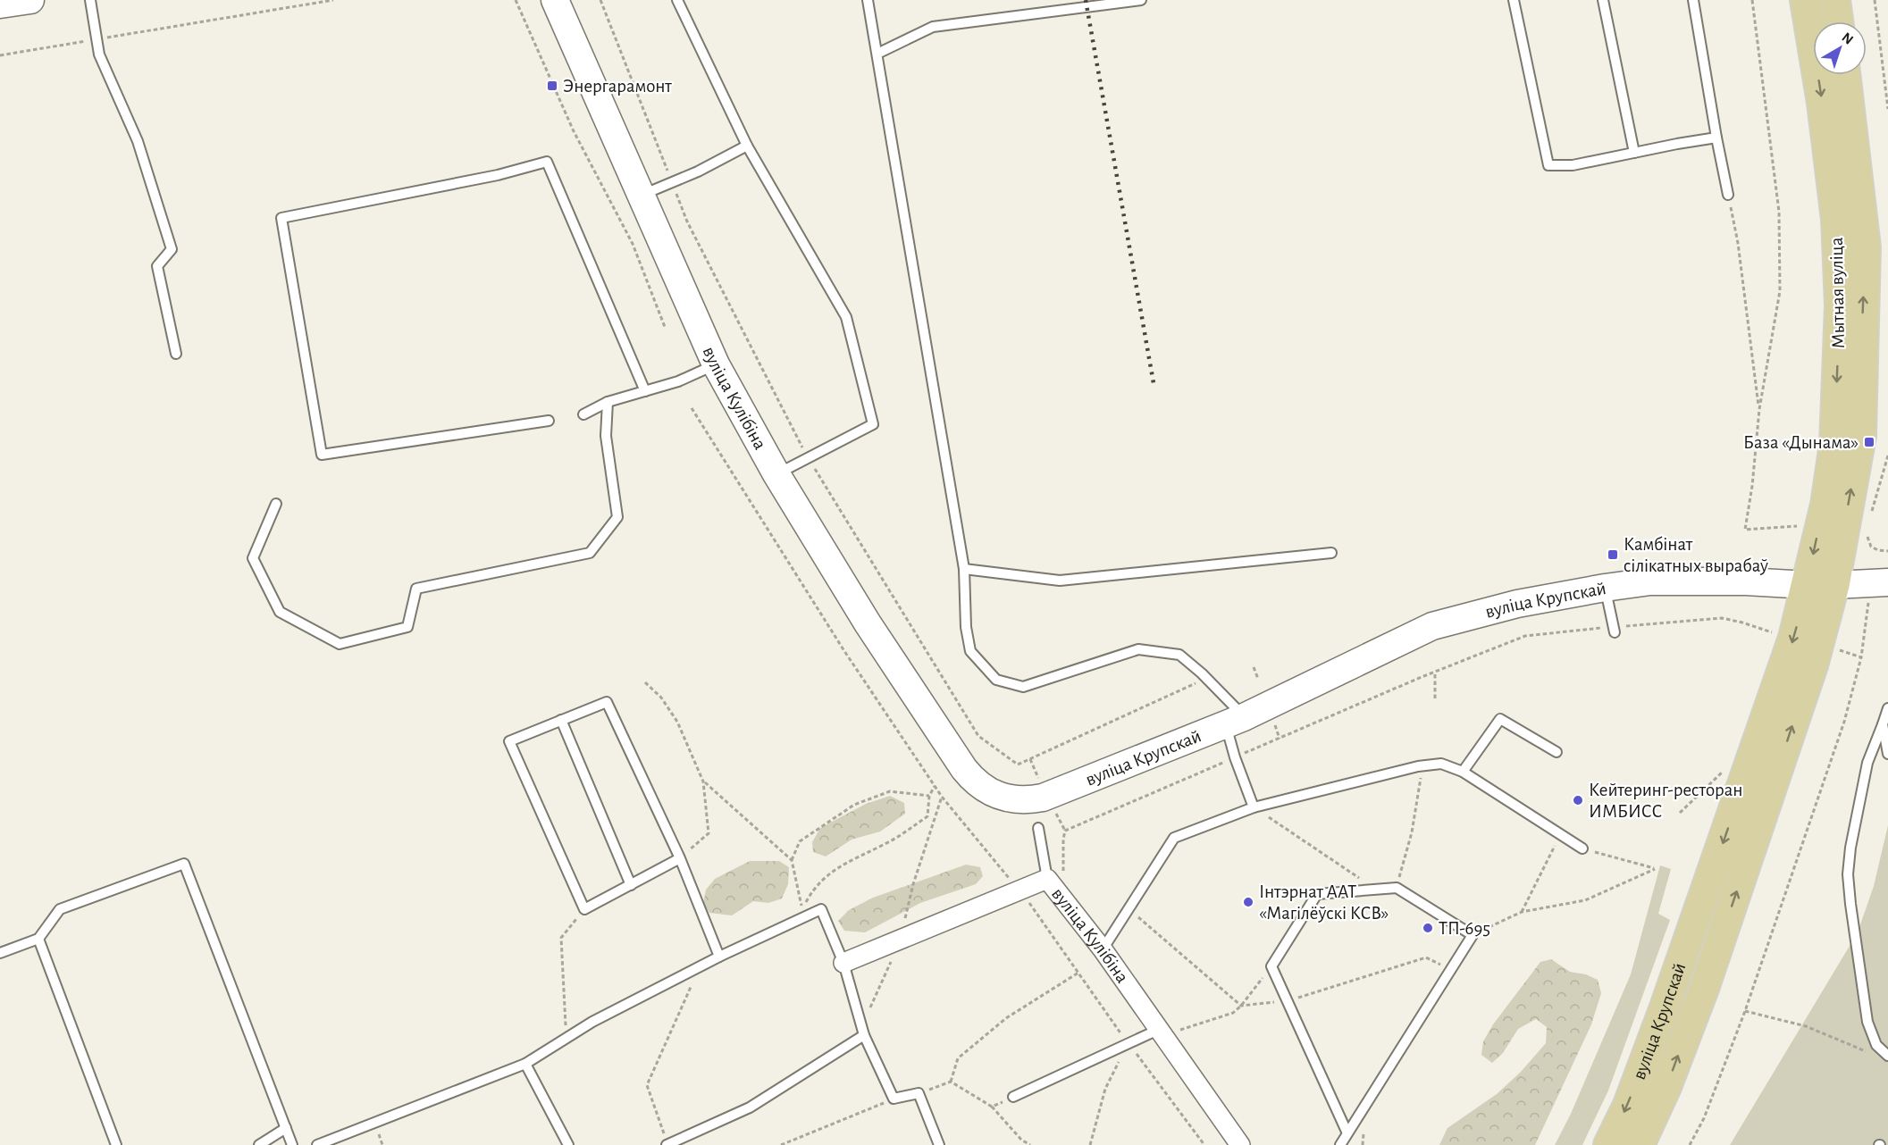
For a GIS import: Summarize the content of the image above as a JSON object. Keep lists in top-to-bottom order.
{
  "streets": {
    "main road": ["Мытная вуліца", "вуліца Кулібіна", "вуліца Крупскай"]
  },
  "crossings": [
    ["Мытная вуліца", "вуліца Крупскай"],
    ["вуліца Кулібіна", "вуліца Крупскай"]
  ],
  "places": {
    "transit": ["Энергарамонт", "База «Дынама»", "Камбінат сілікатных вырабаў"],
    "other": ["Кейтеринг-ресторан ИМБИСС", "Інтэрнат ААТ «Магілёўскі КСВ»", "ТП-695"]
  },
  "north": "top right"
}
